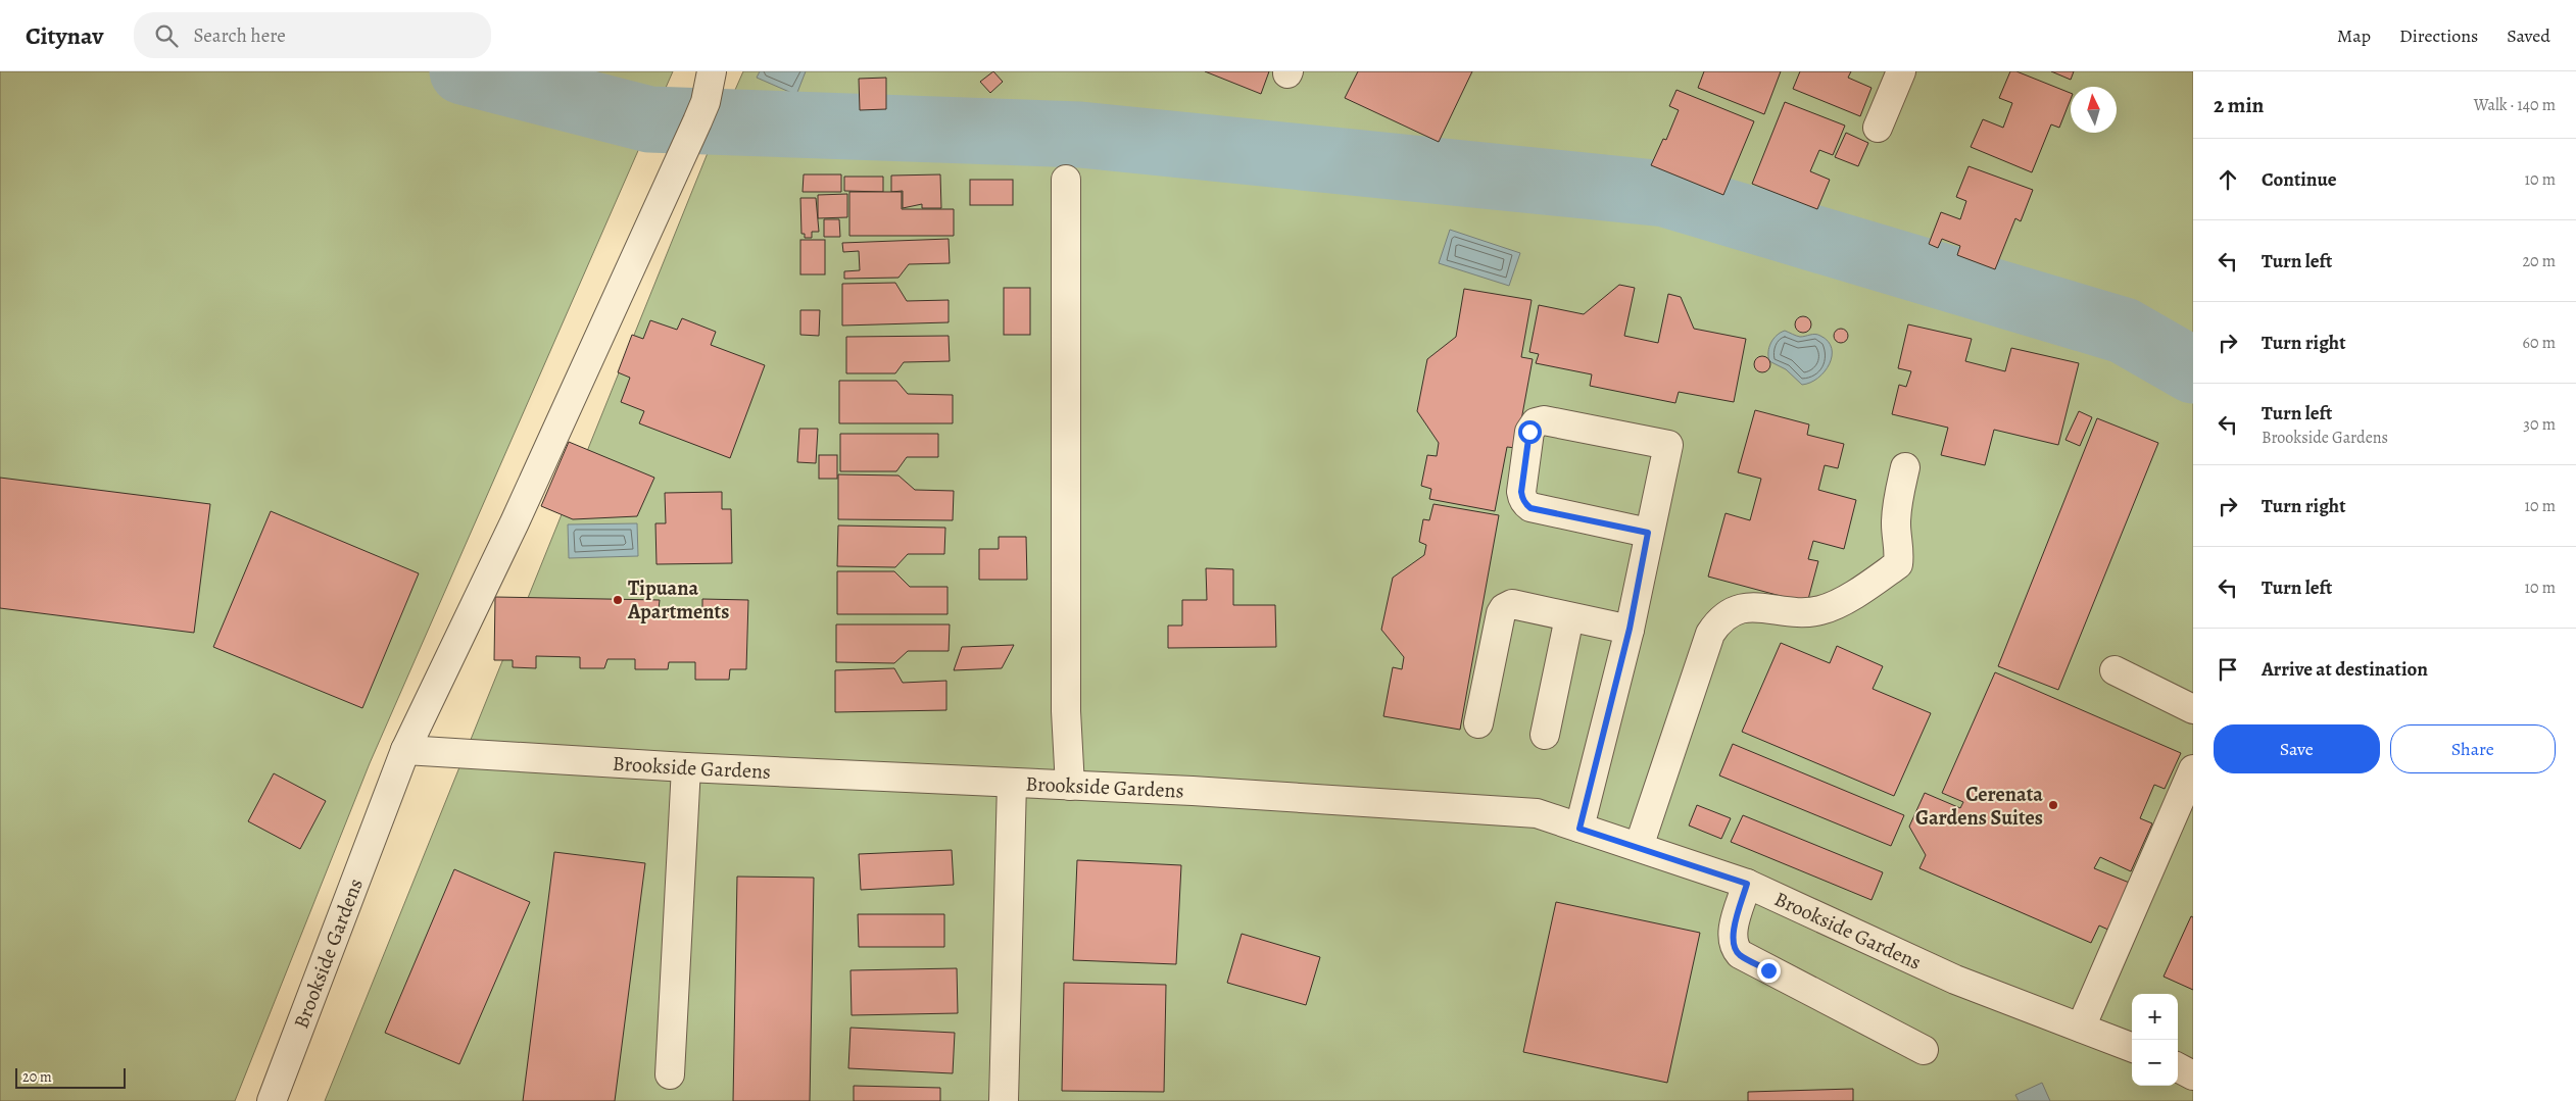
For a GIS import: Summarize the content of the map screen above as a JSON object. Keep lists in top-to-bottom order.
{
  "streets": {
    "street": ["Brookside Gardens"]
  },
  "places": ["Tipuana Apartments", "Cerenata Gardens Suites"],
  "scale_bar": "20 m",
  "north": "top",
  "page": {
    "header": "Citynav",
    "search": "Search here",
    "nav": ["Map", "Directions", "Saved"],
    "heading": ["2 min", "Walk · 140 m"],
    "list": [
      ["Continue", "10 m"],
      ["Turn left", "20 m"],
      ["Turn right", "60 m"],
      ["Turn left", "Brookside Gardens", "30 m"],
      ["Turn right", "10 m"],
      ["Turn left", "10 m"],
      "Arrive at destination"
    ],
    "buttons": ["Save", "Share"],
    "map_buttons": ["+", "−"],
    "scale": "20 m"
  }
}
